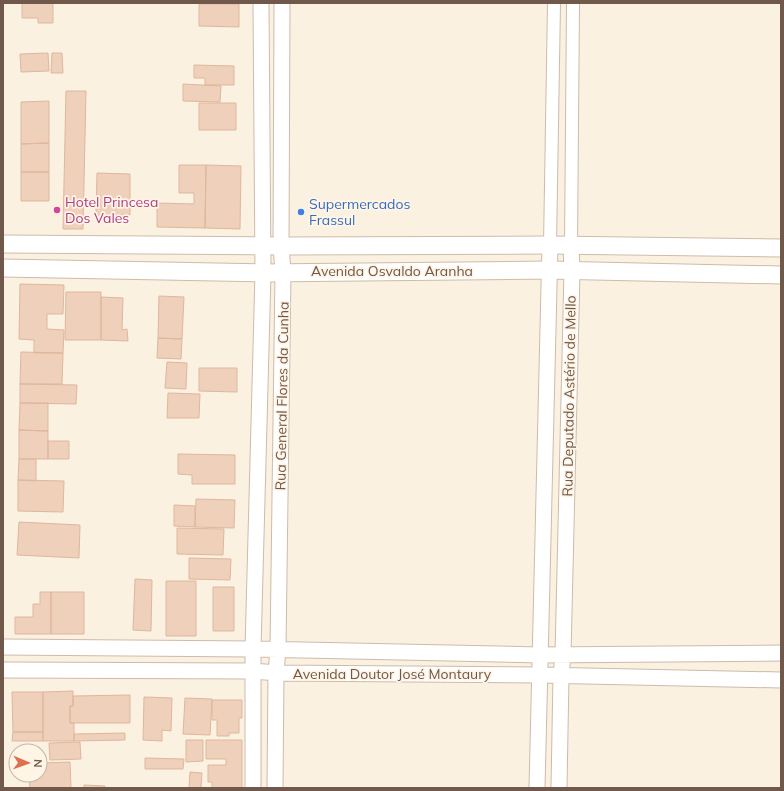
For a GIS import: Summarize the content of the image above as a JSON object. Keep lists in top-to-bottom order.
{
  "streets": {
    "main road": ["Avenida Osvaldo Aranha"],
    "street": ["Rua General Flores da Cunha", "Rua Deputado Astério de Mello", "Avenida Doutor José Montaury"]
  },
  "crossings": [
    ["Avenida Osvaldo Aranha", "Rua General Flores da Cunha"],
    ["Avenida Osvaldo Aranha", "Rua Deputado Astério de Mello"],
    ["Rua General Flores da Cunha", "Avenida Doutor José Montaury"],
    ["Rua Deputado Astério de Mello", "Avenida Doutor José Montaury"]
  ],
  "places": ["Hotel Princesa Dos Vales", "Supermercados Frassul"],
  "north": "right"
}
